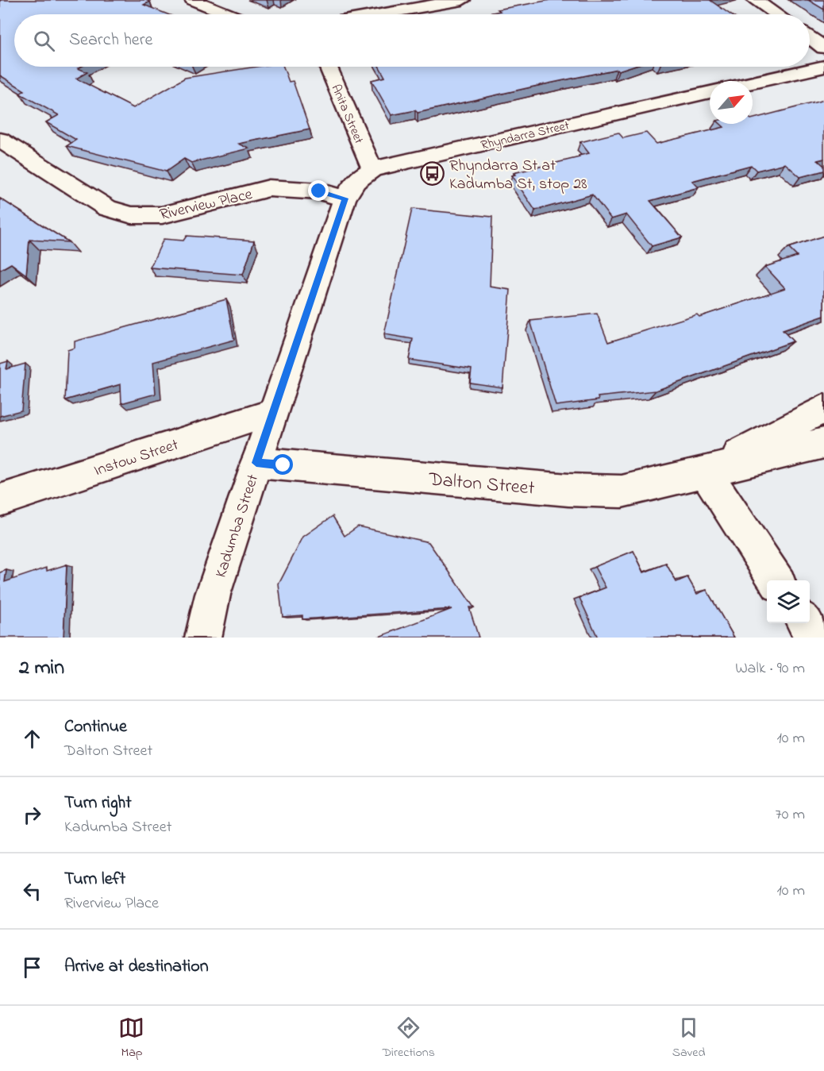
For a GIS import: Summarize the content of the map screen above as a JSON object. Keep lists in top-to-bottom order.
{
  "streets": {
    "street": [
      "Anita Street",
      "Rhyndarra Street",
      "Riverview Place",
      "Instow Street",
      "Dalton Street",
      "Kadumba Street"
    ]
  },
  "crossings": [
    ["Anita Street", "Rhyndarra Street"],
    ["Rhyndarra Street", "Riverview Place"],
    ["Rhyndarra Street", "Kadumba Street"],
    ["Riverview Place", "Kadumba Street"],
    ["Instow Street", "Kadumba Street"],
    ["Dalton Street", "Kadumba Street"]
  ],
  "places": {
    "bus stop": ["Rhyndarra St at Kadumba St, stop 28"]
  },
  "north": "top right",
  "page": {
    "search": "Search here",
    "heading": ["2 min", "Walk · 90 m"],
    "list": [
      ["Continue", "Dalton Street", "10 m"],
      ["Turn right", "Kadumba Street", "70 m"],
      ["Turn left", "Riverview Place", "10 m"],
      "Arrive at destination"
    ],
    "nav": ["Map", "Directions", "Saved"]
  }
}
